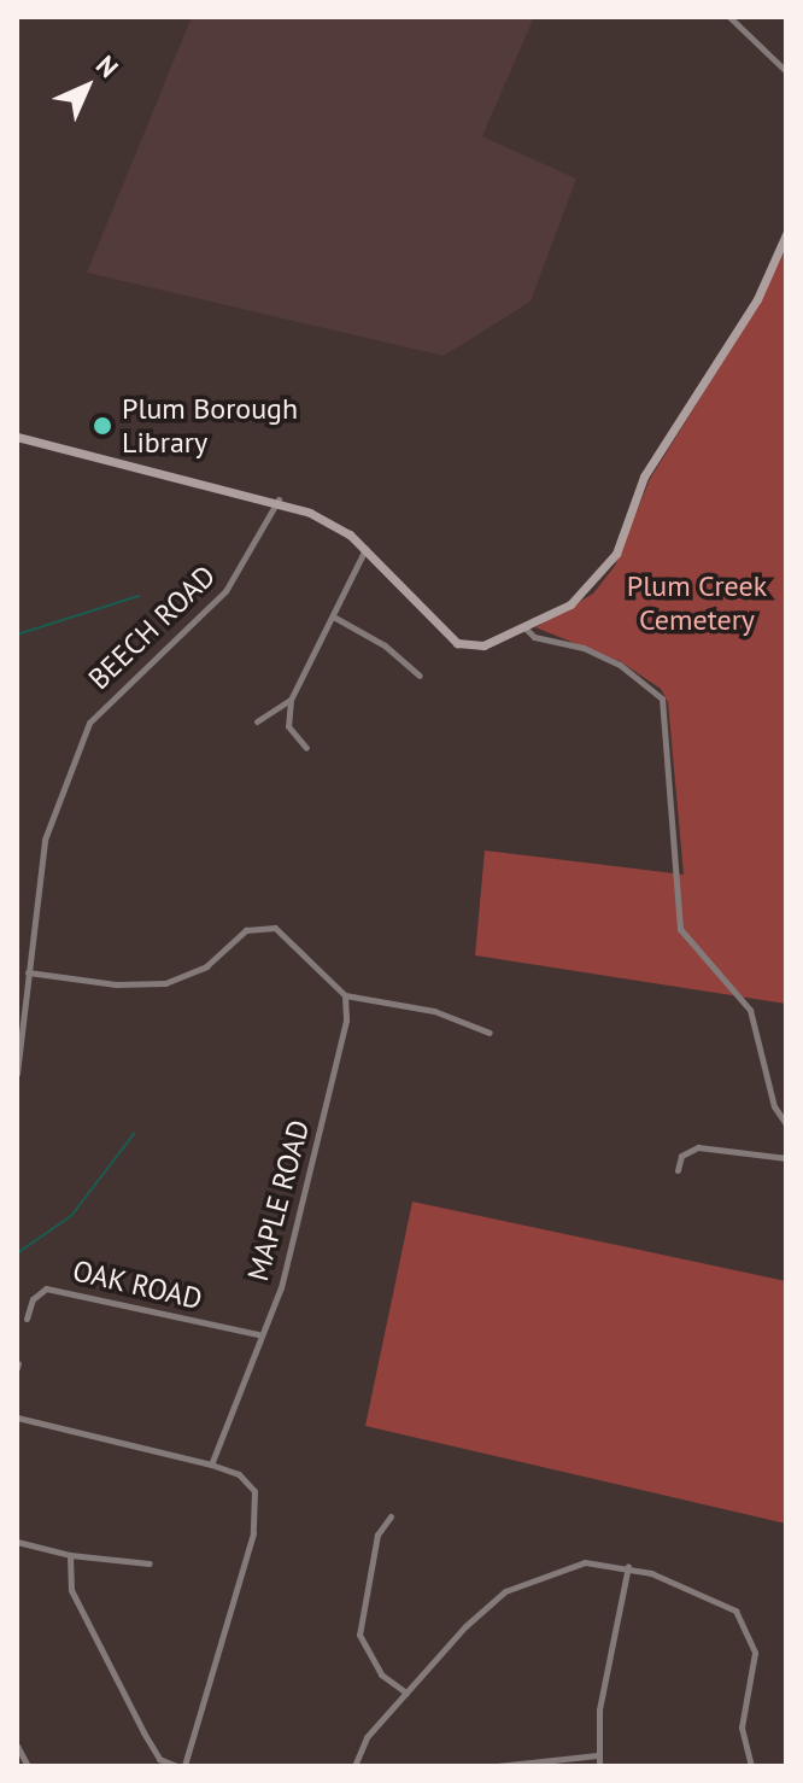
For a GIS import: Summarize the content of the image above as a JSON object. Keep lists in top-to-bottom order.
{
  "streets": {
    "street": ["BEECH ROAD", "MAPLE ROAD", "OAK ROAD"]
  },
  "crossings": [
    ["MAPLE ROAD", "OAK ROAD"]
  ],
  "parks": ["Plum Creek Cemetery"],
  "places": ["Plum Borough Library"],
  "north": "top right"
}
